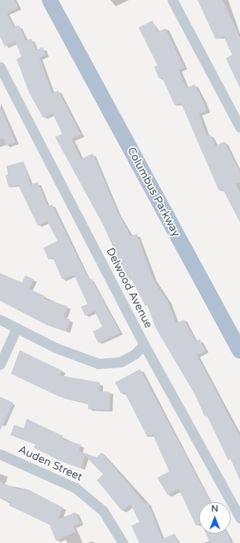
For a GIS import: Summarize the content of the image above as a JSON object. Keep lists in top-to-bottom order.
{
  "streets": {
    "main road": ["Columbus Parkway"],
    "street": ["Delwood Avenue", "Auden Street"]
  },
  "north": "top"
}
